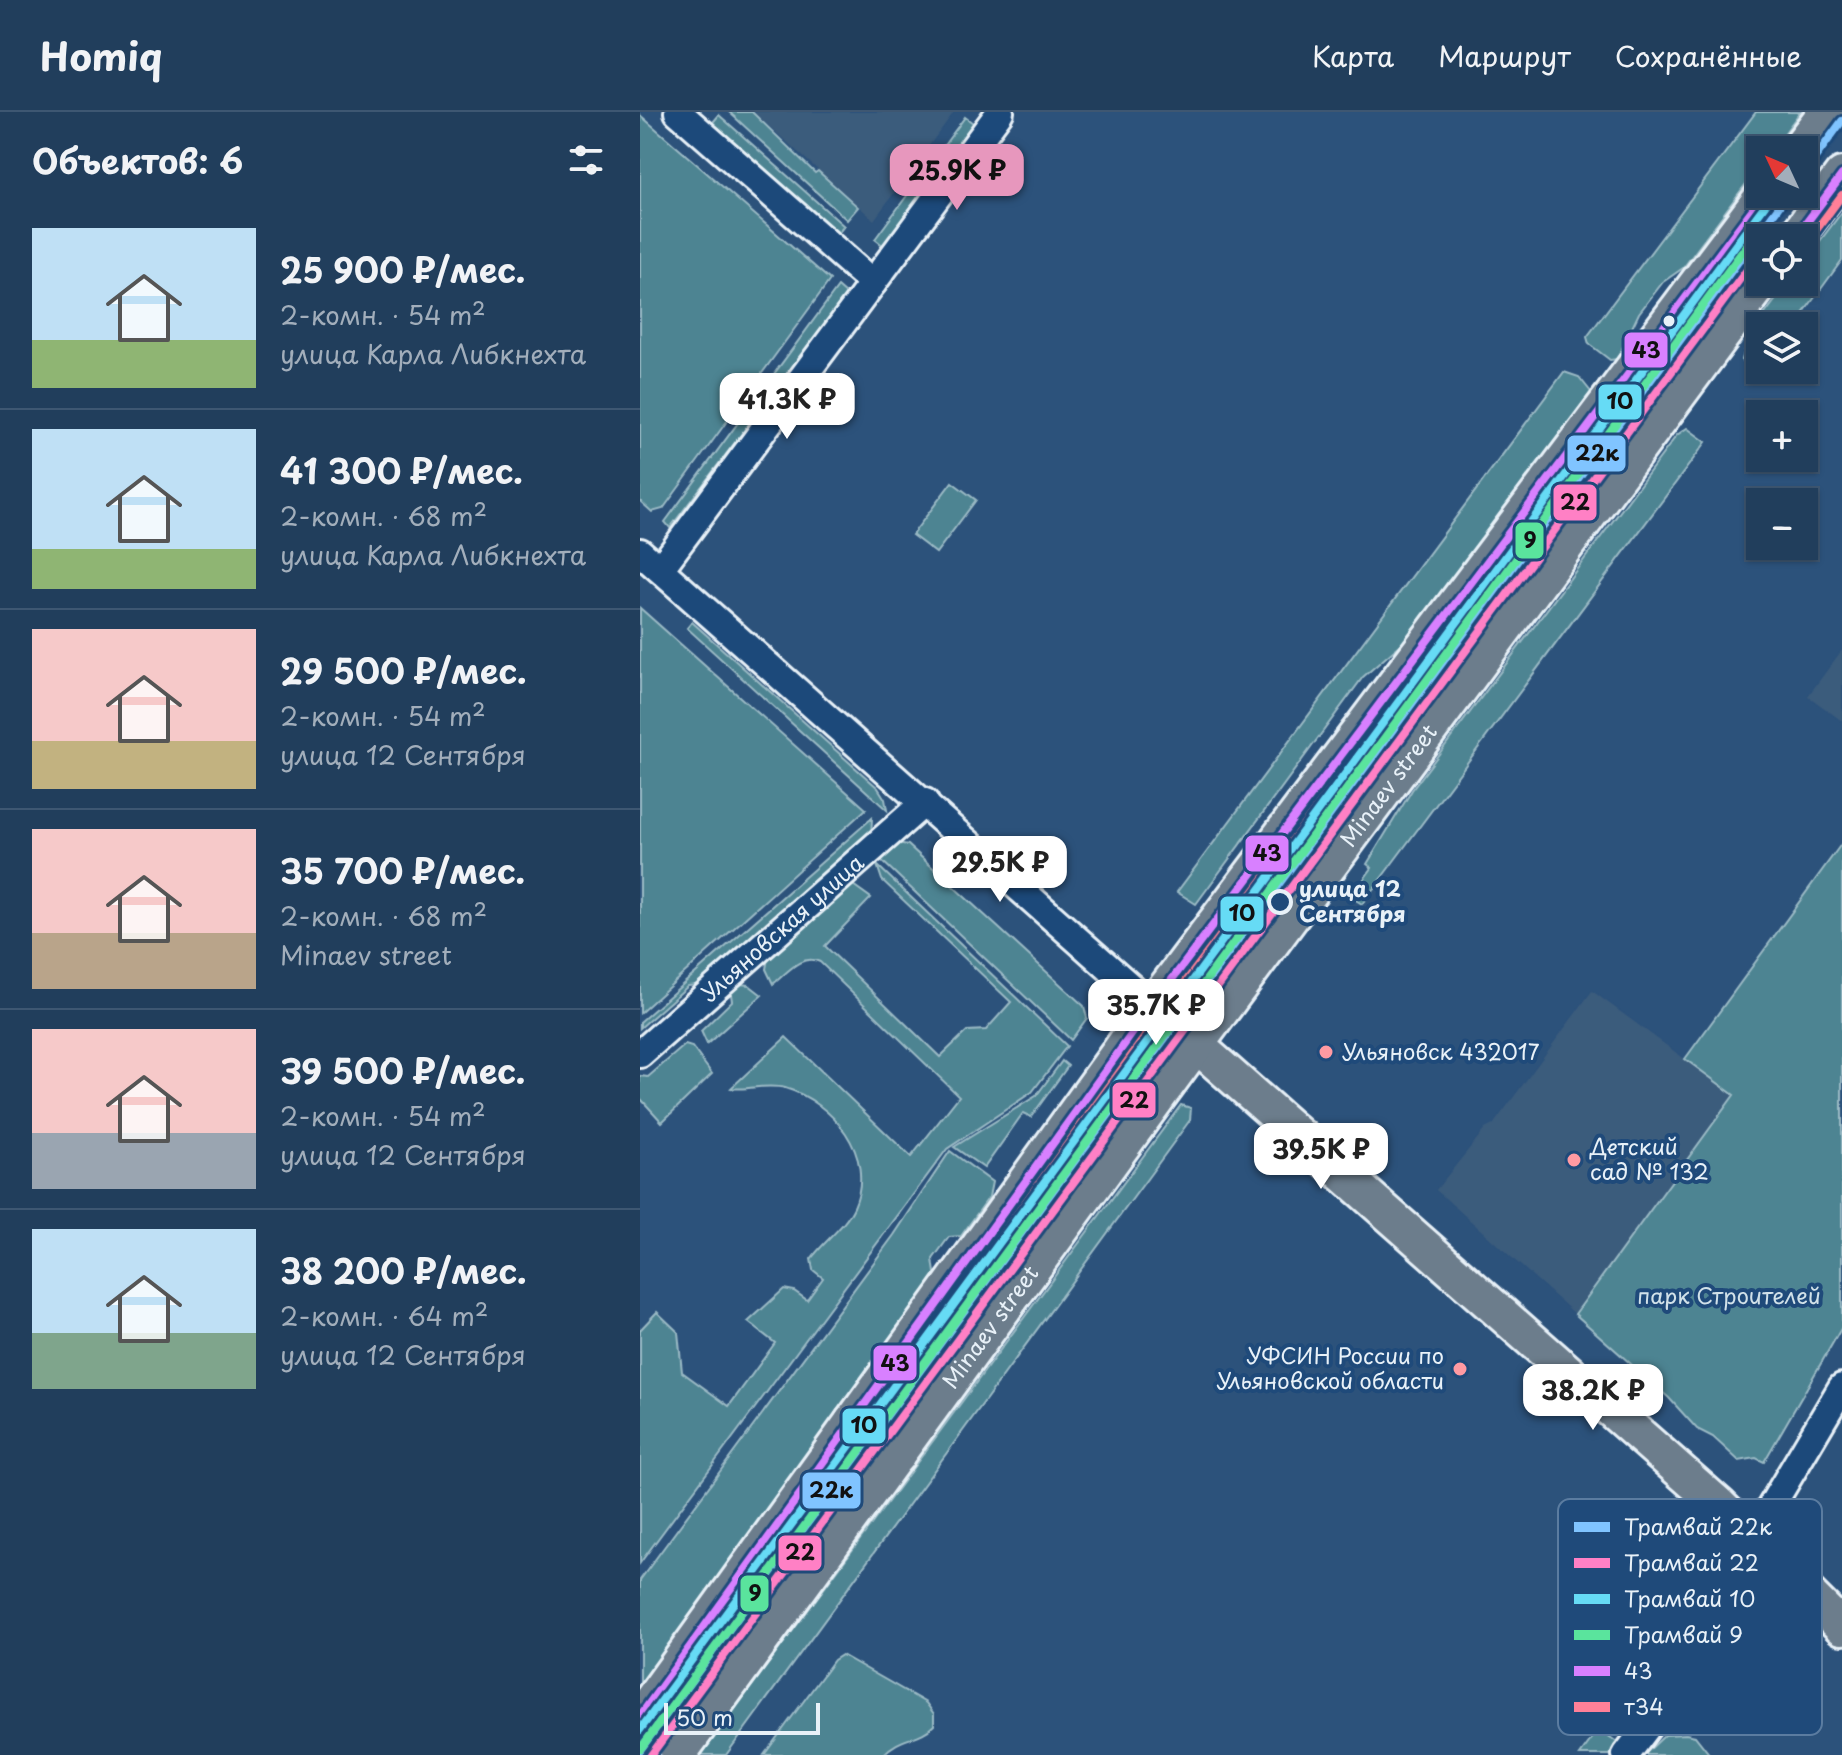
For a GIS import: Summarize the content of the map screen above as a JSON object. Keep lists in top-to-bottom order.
{
  "streets": {
    "main road": ["Minaev street"],
    "street": ["Ульяновская улица"]
  },
  "parks": ["парк Строителей"],
  "places": [
    "улица 12 Сентября",
    "Ульяновск 432017",
    "Детский сад № 132",
    "УФСИН России по Ульяновской области"
  ],
  "lines": [
    "tram line 22к",
    "transit line 43",
    "transit line т34",
    "tram line 10",
    "tram line 9",
    "tram line 22"
  ],
  "legend": [
    "Трамвай 22к",
    "Трамвай 22",
    "Трамвай 10",
    "Трамвай 9",
    "43",
    "т34"
  ],
  "scale_bar": "50 m",
  "north": "top left",
  "page": {
    "header": "Homiq",
    "nav": ["Карта", "Маршрут", "Сохранённые"],
    "heading": "Объектов: 6",
    "map_buttons": ["+", "−"],
    "price": [
      "25.9K ₽",
      "41.3K ₽",
      "29.5K ₽",
      "35.7K ₽",
      "39.5K ₽",
      "38.2K ₽"
    ],
    "list": [
      {
        "name": "25 900 ₽/мес.",
        "note": "2-комн. · 54 m² · улица Карла Либкнехта"
      },
      {
        "name": "41 300 ₽/мес.",
        "note": "2-комн. · 68 m² · улица Карла Либкнехта"
      },
      {
        "name": "29 500 ₽/мес.",
        "note": "2-комн. · 54 m² · улица 12 Сентября"
      },
      {
        "name": "35 700 ₽/мес.",
        "note": "2-комн. · 68 m² · Minaev street"
      },
      {
        "name": "39 500 ₽/мес.",
        "note": "2-комн. · 54 m² · улица 12 Сентября"
      },
      {
        "name": "38 200 ₽/мес.",
        "note": "2-комн. · 64 m² · улица 12 Сентября"
      }
    ],
    "scale": "50 m"
  }
}
